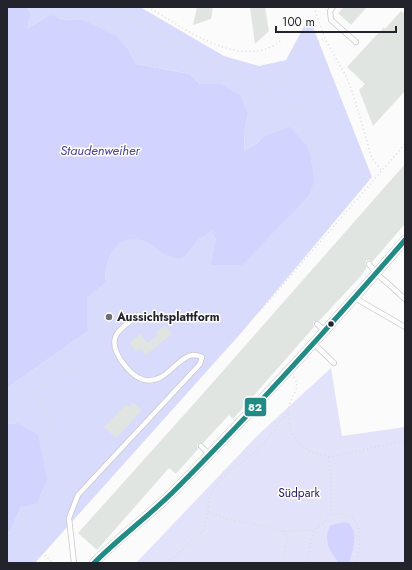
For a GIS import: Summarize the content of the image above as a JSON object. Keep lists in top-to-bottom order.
{
  "water": ["Staudenweiher"],
  "parks": ["Südpark"],
  "places": ["Aussichtsplattform"],
  "lines": ["transit line 82"],
  "scale_bar": "100 m"
}
